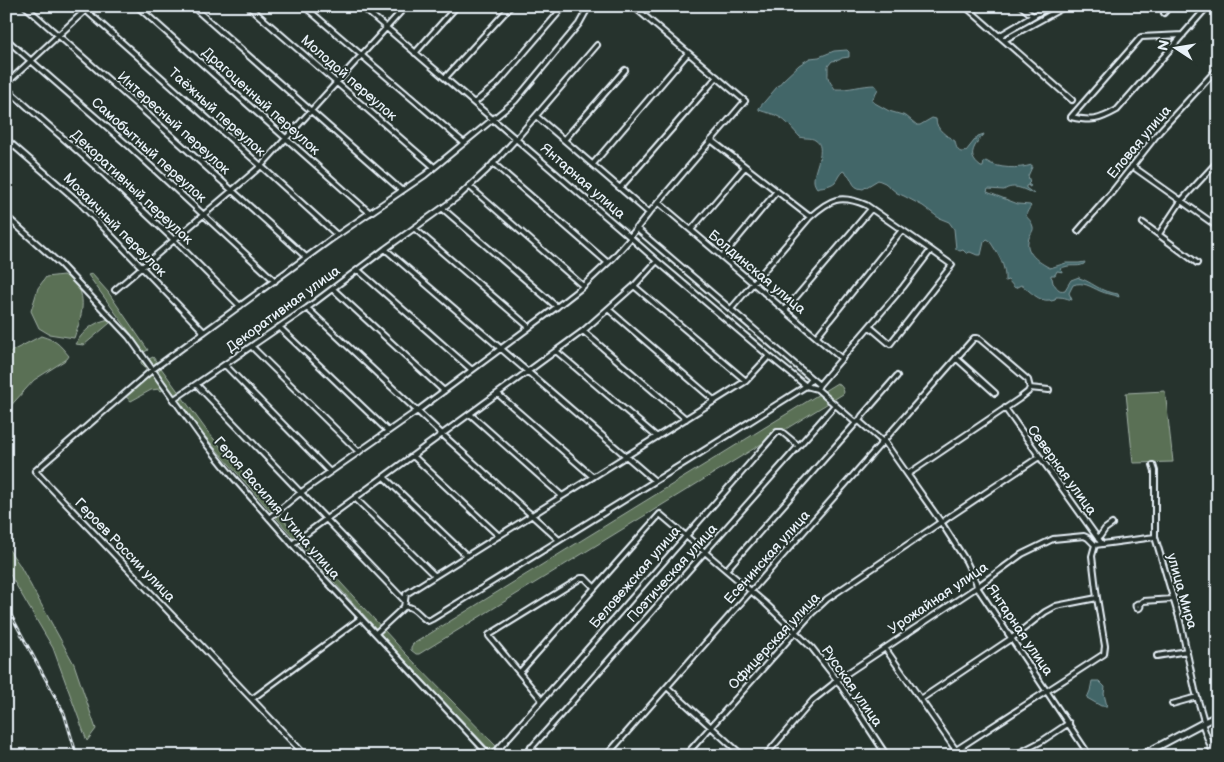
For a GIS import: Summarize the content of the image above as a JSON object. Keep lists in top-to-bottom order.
{
  "streets": {
    "street": [
      "Молодой переулок",
      "Драгоценный переулок",
      "Таёжный переулок",
      "Интересный переулок",
      "Еловая улица",
      "Самобытный переулок",
      "Янтарная улица",
      "Декоративный переулок",
      "Мозаичный переулок",
      "Болдинская улица",
      "Декоративная улица",
      "Северная улица",
      "Героя Василия Утина улица",
      "Героев России улица",
      "Есенинская улица",
      "Поэтическая улица",
      "Беловежская улица",
      "улица Мира",
      "Урожайная улица",
      "Офицерская улица",
      "Русская улица"
    ]
  },
  "crossings": [
    ["Янтарная улица", "Декоративная улица"],
    ["Янтарная улица", "Есенинская улица"],
    ["Янтарная улица", "Поэтическая улица"],
    ["Янтарная улица", "Урожайная улица"],
    ["Янтарная улица", "Офицерская улица"],
    ["Декоративная улица", "Героя Василия Утина улица"],
    ["Северная улица", "Урожайная улица"],
    ["Северная улица", "Офицерская улица"],
    ["Героя Василия Утина улица", "Героев России улица"],
    ["Героя Василия Утина улица", "Беловежская улица"],
    ["Есенинская улица", "Русская улица"],
    ["Поэтическая улица", "Беловежская улица"],
    ["Поэтическая улица", "Русская улица"],
    ["Беловежская улица", "Русская улица"],
    ["улица Мира", "Урожайная улица"],
    ["Урожайная улица", "Русская улица"],
    ["Офицерская улица", "Русская улица"]
  ],
  "north": "left"
}
